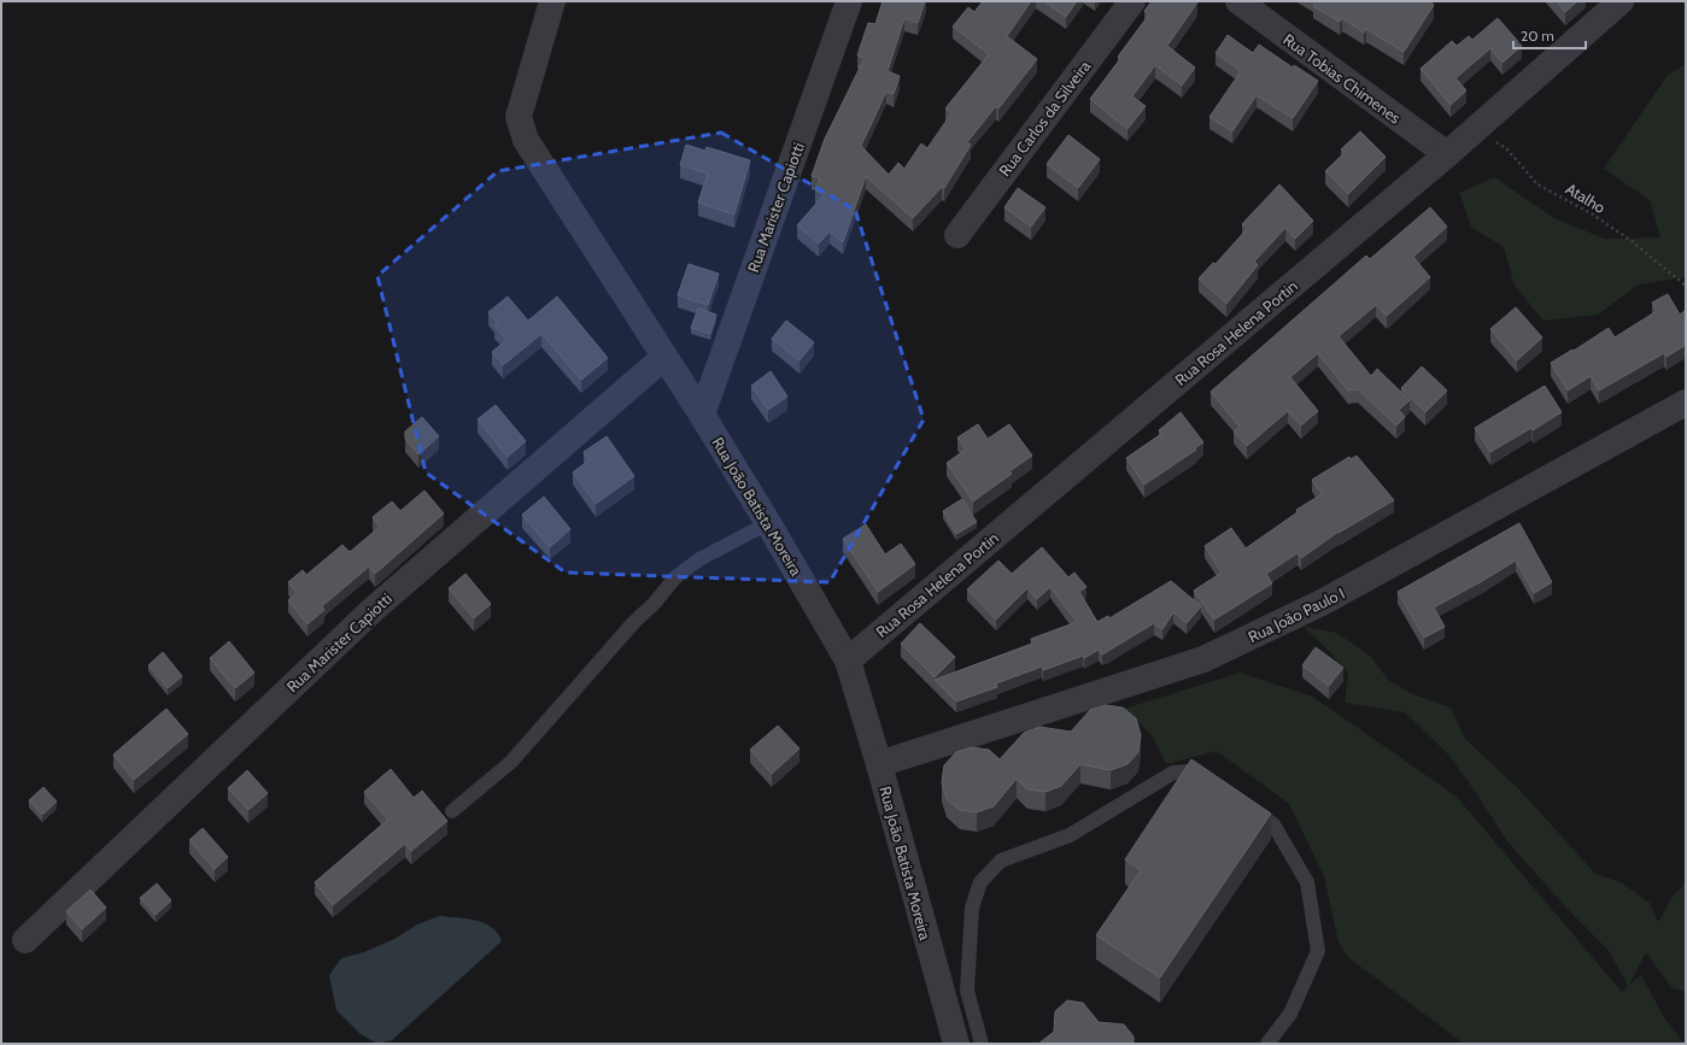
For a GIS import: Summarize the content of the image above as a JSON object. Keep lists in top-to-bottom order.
{
  "streets": {
    "street": [
      "Rua Tobias Chimenes",
      "Rua Carlos da Silveira",
      "Rua Marister Capiotti",
      "Rua Rosa Helena Portin",
      "Rua João Batista Moreira",
      "Rua João Paulo I"
    ],
    "path": ["Atalho"]
  },
  "crossings": [
    ["Rua Tobias Chimenes", "Rua Rosa Helena Portin"],
    ["Atalho", "Rua Rosa Helena Portin"],
    ["Rua Marister Capiotti", "Rua João Batista Moreira"],
    ["Rua Rosa Helena Portin", "Rua João Batista Moreira"],
    ["Rua João Batista Moreira", "Rua João Paulo I"]
  ],
  "scale_bar": "20 m"
}
